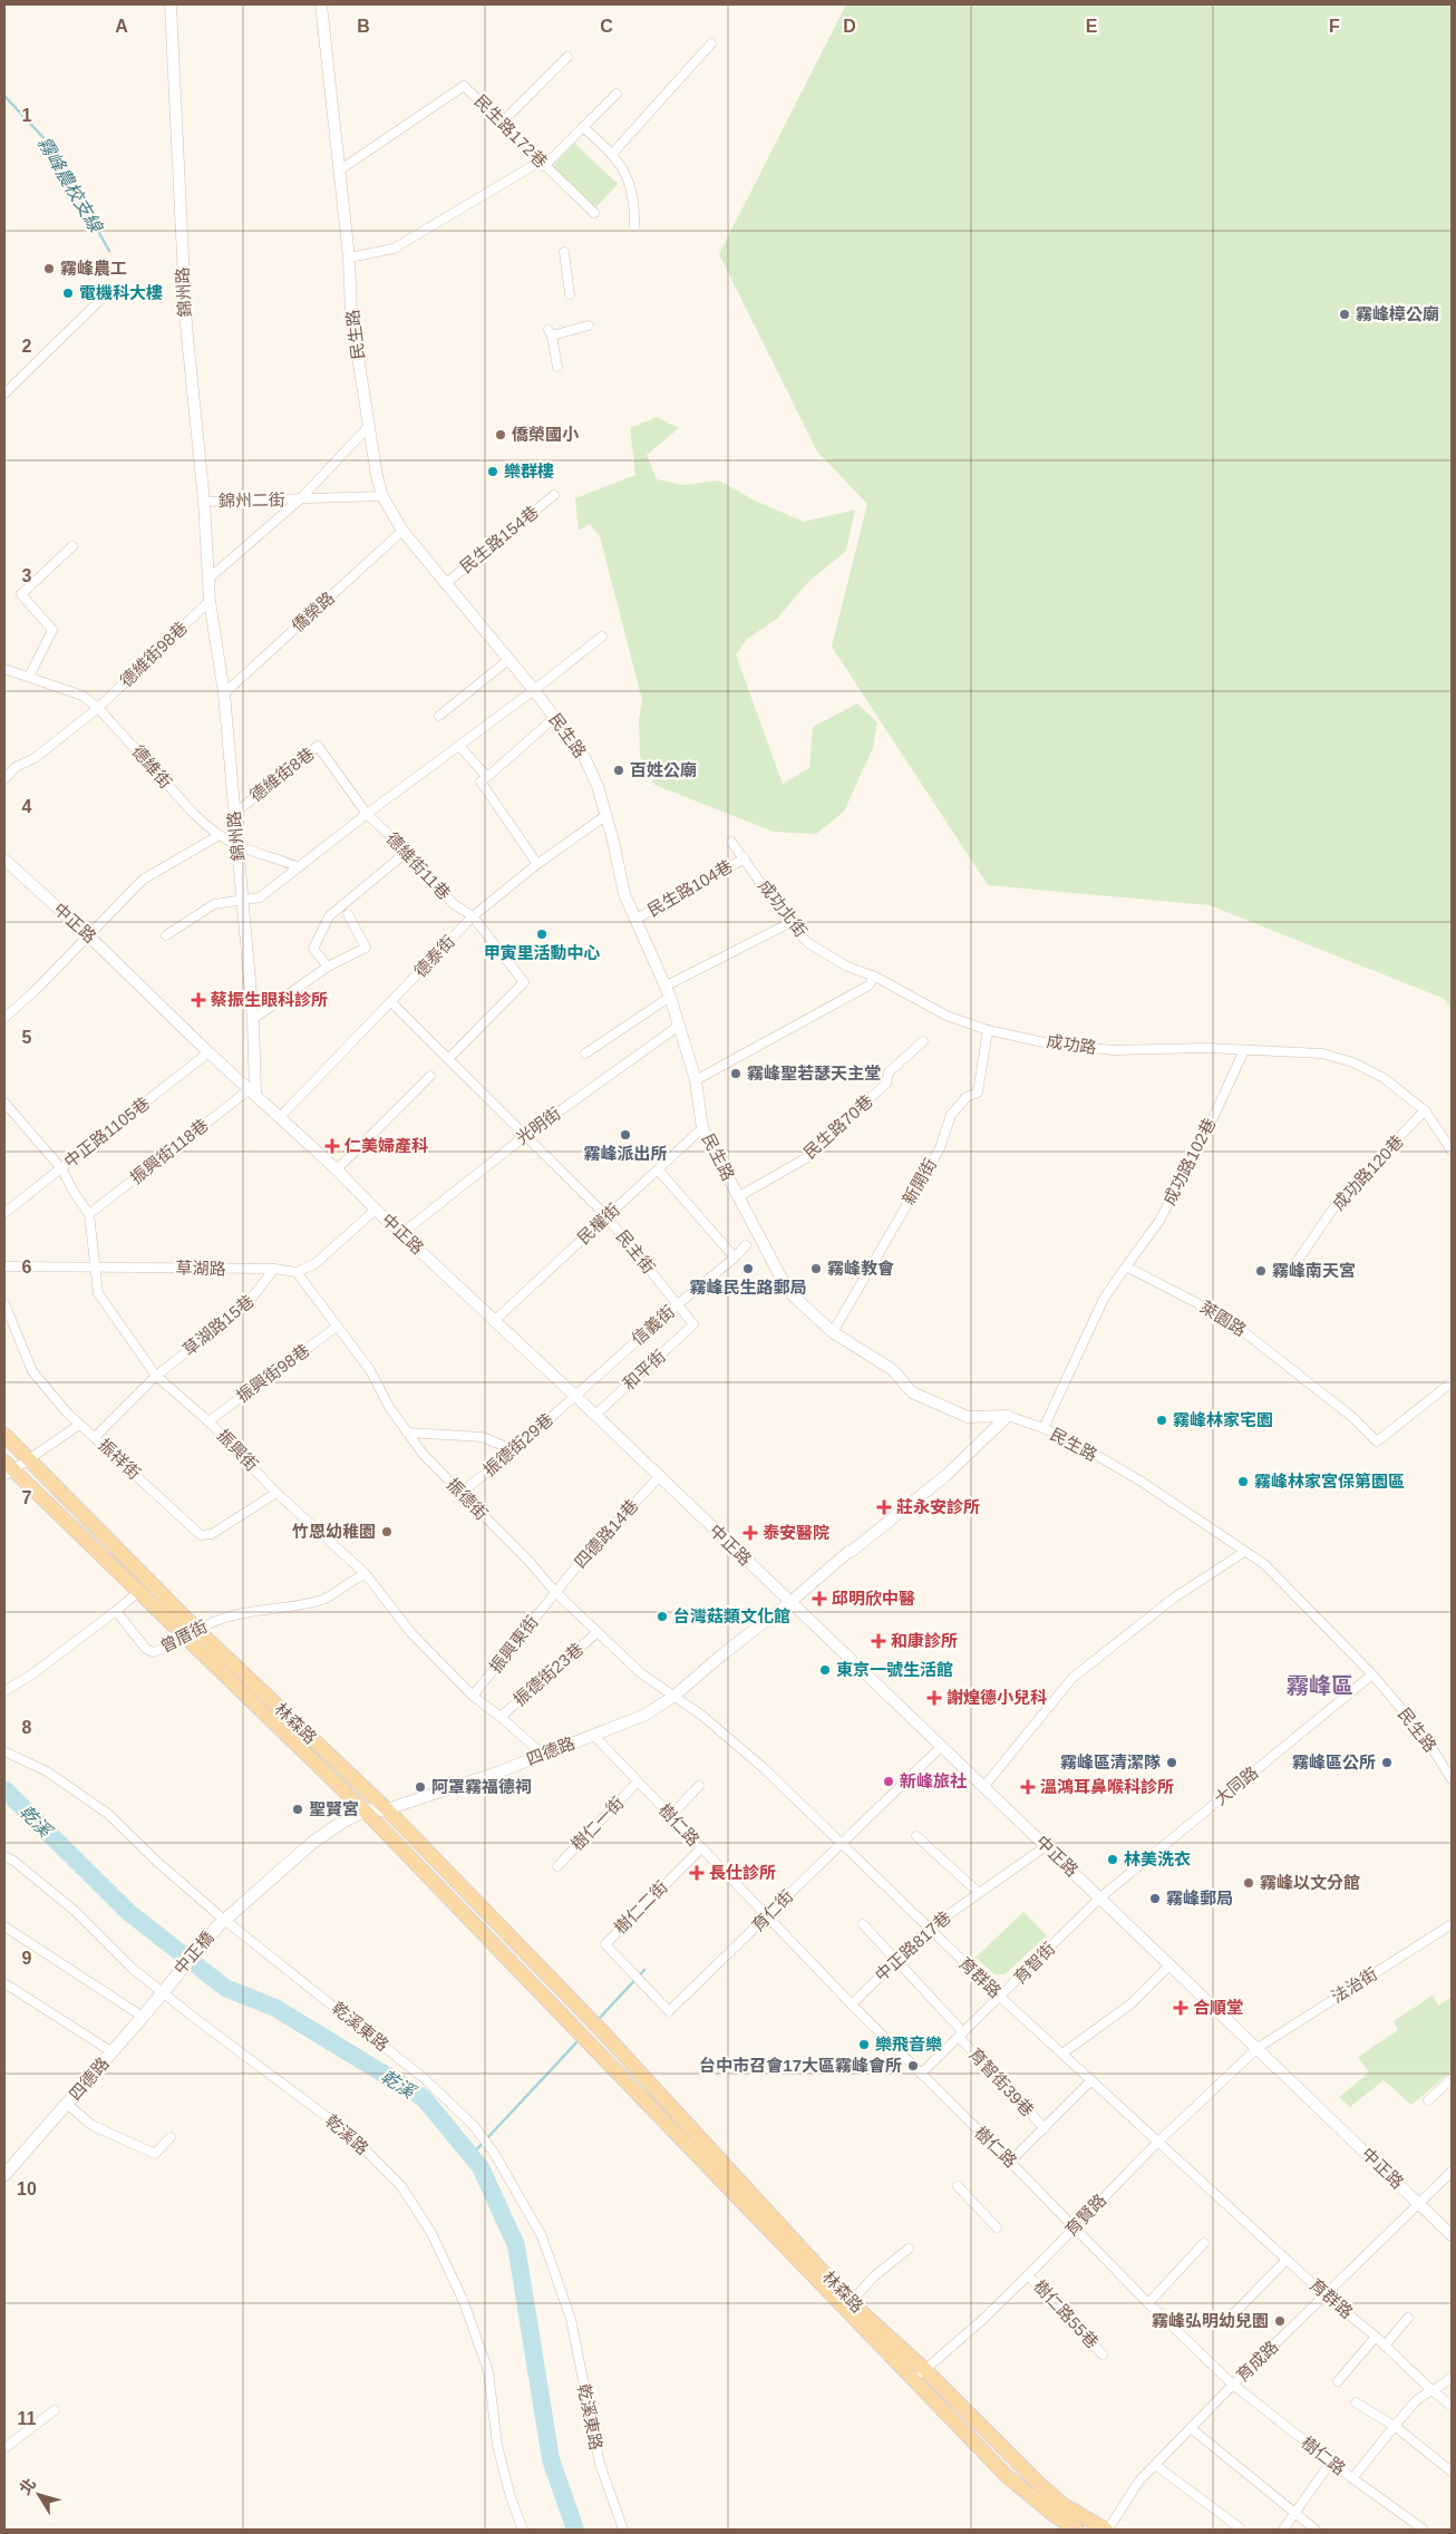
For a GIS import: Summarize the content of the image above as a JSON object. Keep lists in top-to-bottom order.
{
  "streets": {
    "main road": ["林森路", "四德路", "中正橋"],
    "street": [
      "民生路172巷",
      "錦州路",
      "民生路",
      "錦州二街",
      "民生路154巷",
      "僑榮路",
      "德維街98巷",
      "德維街",
      "德維街8巷",
      "德維街11巷",
      "民生路104巷",
      "成功北街",
      "中正路",
      "德泰街",
      "成功路",
      "光明街",
      "民生路70巷",
      "中正路1105巷",
      "振興街118巷",
      "成功路102巷",
      "成功路120巷",
      "新開街",
      "民權街",
      "民主街",
      "草湖路",
      "萊園路",
      "草湖路15巷",
      "信義街",
      "和平街",
      "振興街98巷",
      "振德街29巷",
      "振興街",
      "振祥街",
      "振德街",
      "四德路14巷",
      "曾厝街",
      "振興東街",
      "振德街23巷",
      "大同路",
      "樹仁一街",
      "樹仁路",
      "樹仁二街",
      "育仁街",
      "中正路817巷",
      "育智街",
      "育群路",
      "法治街",
      "乾溪東路",
      "育智街39巷",
      "乾溪路",
      "育賢路",
      "樹仁路55巷",
      "育成路"
    ]
  },
  "crossings": [
    ["民生路172巷", "民生路"],
    ["錦州路", "錦州二街"],
    ["錦州路", "僑榮路"],
    ["錦州路", "德維街98巷"],
    ["錦州路", "德維街"],
    ["錦州路", "德維街8巷"],
    ["錦州路", "中正路"],
    ["錦州路", "振興街118巷"],
    ["民生路", "民生路154巷"],
    ["民生路", "僑榮路"],
    ["民生路", "民生路104巷"],
    ["民生路", "德泰街"],
    ["民生路", "光明街"],
    ["民生路", "民生路70巷"],
    ["民生路", "新開街"],
    ["民生路", "民權街"],
    ["民生路", "大同路"],
    ["德維街98巷", "德維街"],
    ["德維街8巷", "德維街11巷"],
    ["德維街11巷", "德泰街"],
    ["德維街11巷", "民主街"],
    ["民生路104巷", "成功北街"],
    ["成功北街", "成功路"],
    ["中正路", "德泰街"],
    ["中正路", "光明街"],
    ["中正路", "中正路1105巷"],
    ["中正路", "振興街118巷"],
    ["中正路", "民權街"],
    ["中正路", "信義街"],
    ["中正路", "和平街"],
    ["中正路", "振德街29巷"],
    ["中正路", "四德路14巷"],
    ["中正路", "四德路"],
    ["中正路", "大同路"],
    ["中正路", "育仁街"],
    ["中正路", "中正路817巷"],
    ["中正路", "育智街"],
    ["中正路", "法治街"],
    ["中正路", "育賢路"],
    ["中正路", "育成路"],
    ["德泰街", "民主街"],
    ["成功路", "成功路102巷"],
    ["成功路", "成功路120巷"],
    ["成功路", "新開街"],
    ["光明街", "民主街"],
    ["中正路1105巷", "振興街"],
    ["振興街118巷", "振興街"],
    ["成功路102巷", "萊園路"],
    ["民權街", "民主街"],
    ["民主街", "信義街"],
    ["民主街", "和平街"],
    ["草湖路", "草湖路15巷"],
    ["草湖路", "振興街"],
    ["草湖路", "振德街"],
    ["草湖路15巷", "振興街"],
    ["草湖路15巷", "振祥街"],
    ["信義街", "振德街29巷"],
    ["振興街98巷", "振興街"],
    ["振興街98巷", "振德街"],
    ["振德街29巷", "振德街"],
    ["振興街", "振祥街"],
    ["振興街", "曾厝街"],
    ["振興街", "振興東街"],
    ["振興街", "振德街23巷"],
    ["振興街", "四德路"],
    ["振德街", "四德路14巷"],
    ["振德街", "振興東街"],
    ["振德街", "振德街23巷"],
    ["振德街", "四德路"],
    ["振德街", "育群路"],
    ["四德路14巷", "振興東街"],
    ["曾厝街", "林森路"],
    ["林森路", "四德路"],
    ["林森路", "育賢路"],
    ["林森路", "育成路"],
    ["四德路", "樹仁路"],
    ["四德路", "中正橋"],
    ["四德路", "育群路"],
    ["四德路", "乾溪東路"],
    ["四德路", "乾溪路"],
    ["大同路", "育智街"],
    ["樹仁一街", "樹仁路"],
    ["樹仁路", "樹仁二街"],
    ["樹仁路", "育仁街"],
    ["樹仁路", "中正路817巷"],
    ["樹仁路", "育智街"],
    ["樹仁路", "育賢路"],
    ["樹仁路", "育成路"],
    ["樹仁二街", "育仁街"],
    ["育仁街", "育群路"],
    ["中正路817巷", "育群路"],
    ["中正路817巷", "育智街39巷"],
    ["中正橋", "乾溪東路"],
    ["育智街", "育群路"],
    ["育智街", "育智街39巷"],
    ["育群路", "育賢路"],
    ["育群路", "育成路"],
    ["法治街", "育賢路"],
    ["育賢路", "樹仁路55巷"]
  ],
  "districts": ["霧峰區"],
  "water": ["霧峰農校支線", "乾溪"],
  "places": {
    "other": [
      "霧峰農工",
      "電機科大樓",
      "霧峰樟公廟",
      "僑榮國小",
      "樂群樓",
      "百姓公廟",
      "甲寅里活動中心",
      "霧峰聖若瑟天主堂",
      "霧峰派出所",
      "霧峰民生路郵局",
      "霧峰教會",
      "霧峰南天宮",
      "霧峰林家宅園",
      "霧峰林家宮保第園區",
      "竹恩幼稚園",
      "台灣菇類文化館",
      "東京一號生活館",
      "霧峰區清潔隊",
      "霧峰區公所",
      "新峰旅社",
      "阿罩霧福德祠",
      "聖賢宮",
      "林美洗衣",
      "霧峰以文分館",
      "霧峰郵局",
      "樂飛音樂",
      "台中市召會17大區霧峰會所",
      "霧峰弘明幼兒園"
    ],
    "health": [
      "蔡振生眼科診所",
      "仁美婦產科",
      "莊永安診所",
      "泰安醫院",
      "邱明欣中醫",
      "和康診所",
      "謝煌德小兒科",
      "溫鴻耳鼻喉科診所",
      "長仕診所",
      "合順堂"
    ]
  },
  "north": "top left",
  "grid": {
    "columns": [
      "A",
      "B",
      "C",
      "D",
      "E",
      "F"
    ],
    "rows": [
      "1",
      "2",
      "3",
      "4",
      "5",
      "6",
      "7",
      "8",
      "9",
      "10",
      "11"
    ]
  }
}
